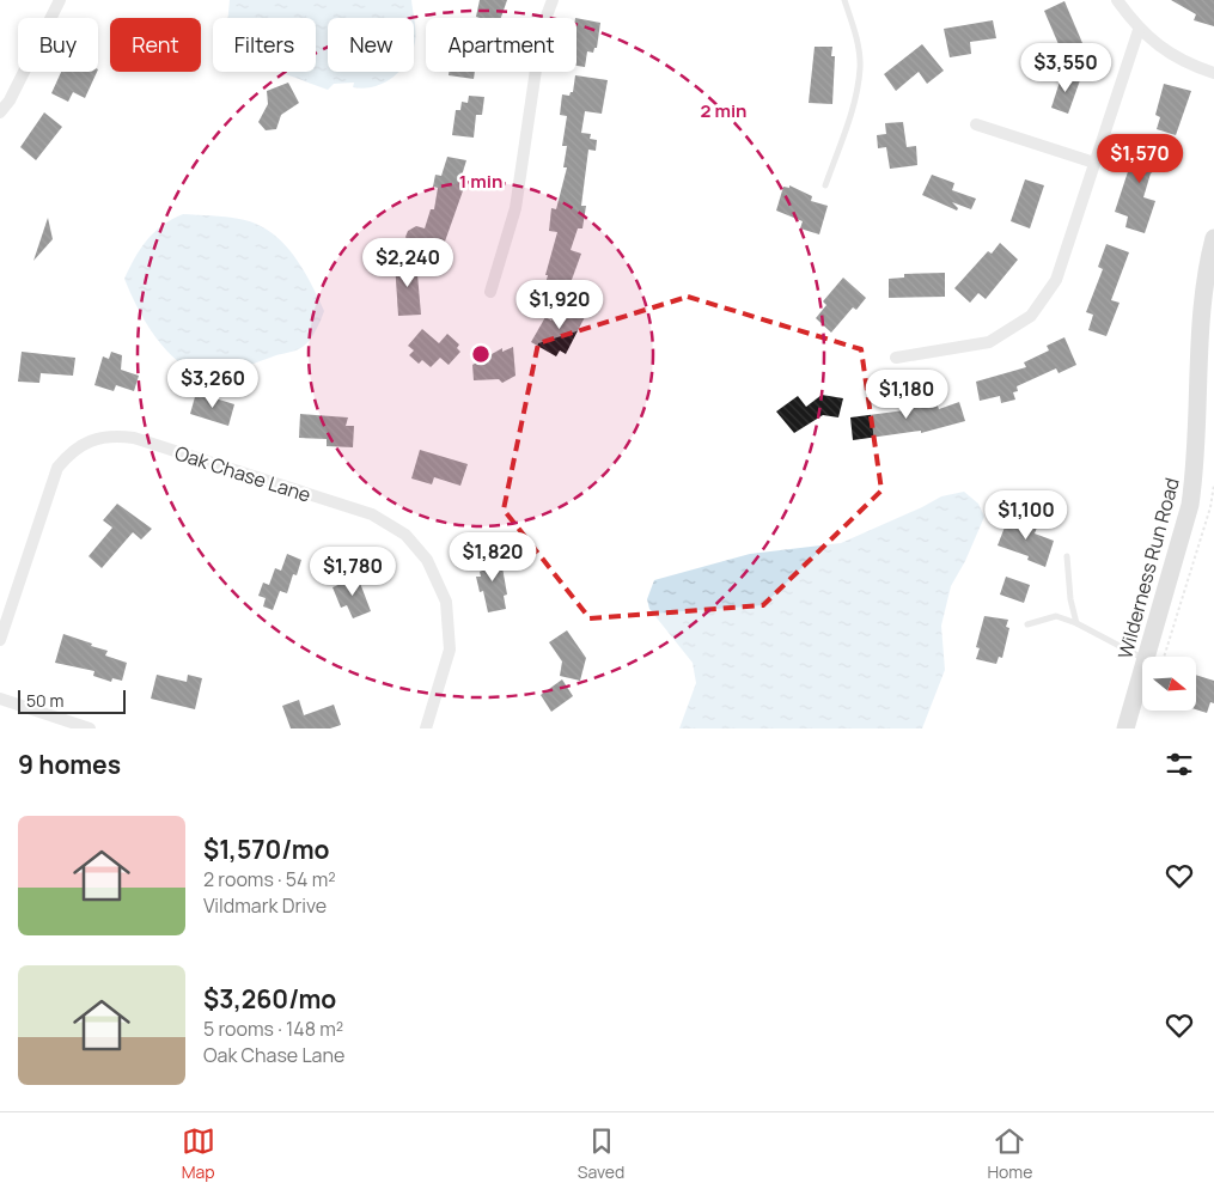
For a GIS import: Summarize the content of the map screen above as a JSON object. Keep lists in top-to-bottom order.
{
  "streets": {
    "street": ["Oak Chase Lane", "Wilderness Run Road"]
  },
  "scale_bar": "50 m",
  "north": "right",
  "page": {
    "chip": [
      "Buy",
      "Rent",
      "Filters",
      "New",
      "Apartment"
    ],
    "price": [
      "$3,550",
      "$1,570",
      "$2,240",
      "$1,920",
      "$3,260",
      "$1,180",
      "$1,100",
      "$1,820",
      "$1,780"
    ],
    "scale": "50 m",
    "heading": "9 homes",
    "list": [
      {
        "name": "$1,570/mo",
        "note": "2 rooms · 54 m² · Vildmark Drive"
      },
      {
        "name": "$3,260/mo",
        "note": "5 rooms · 148 m² · Oak Chase Lane"
      }
    ],
    "tabs": ["Map", "Saved", "Home"]
  },
  "rings": ["2 min", "1 min"]
}
